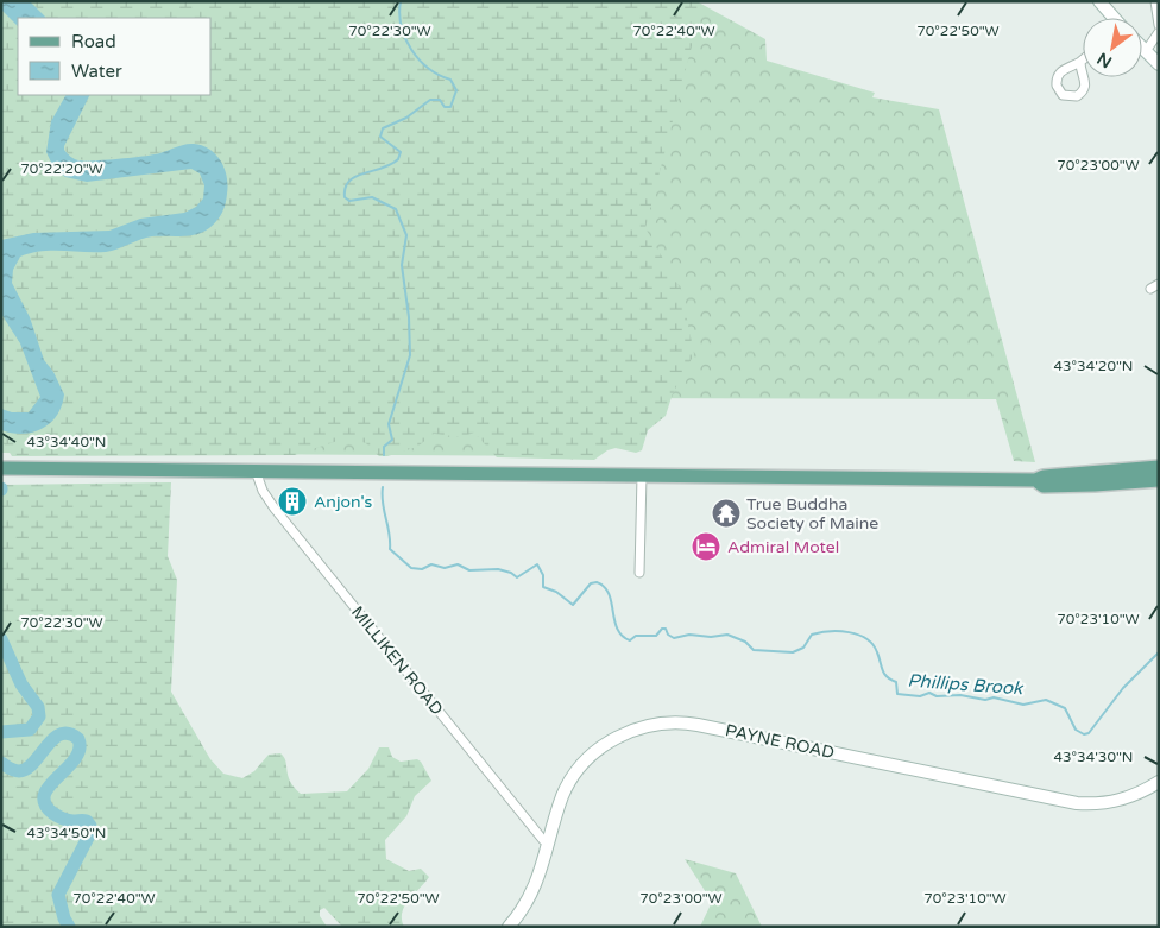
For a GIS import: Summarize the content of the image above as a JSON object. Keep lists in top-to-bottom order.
{
  "streets": {
    "main road": ["PAYNE ROAD"],
    "street": ["MILLIKEN ROAD"]
  },
  "crossings": [
    ["MILLIKEN ROAD", "PAYNE ROAD"]
  ],
  "water": ["Phillips Brook"],
  "places": {
    "building": ["Anjon's"],
    "temple": ["True Buddha Society of Maine"],
    "hotel": ["Admiral Motel"]
  },
  "legend": ["Road", "Water"],
  "north": "bottom left",
  "coordinates": [
    "70°22'30\"W",
    "70°22'40\"W",
    "70°22'50\"W",
    "70°23'00\"W",
    "70°22'20\"W",
    "43°34'20\"N",
    "43°34'40\"N",
    "70°23'10\"W",
    "43°34'30\"N",
    "43°34'50\"N"
  ]
}
